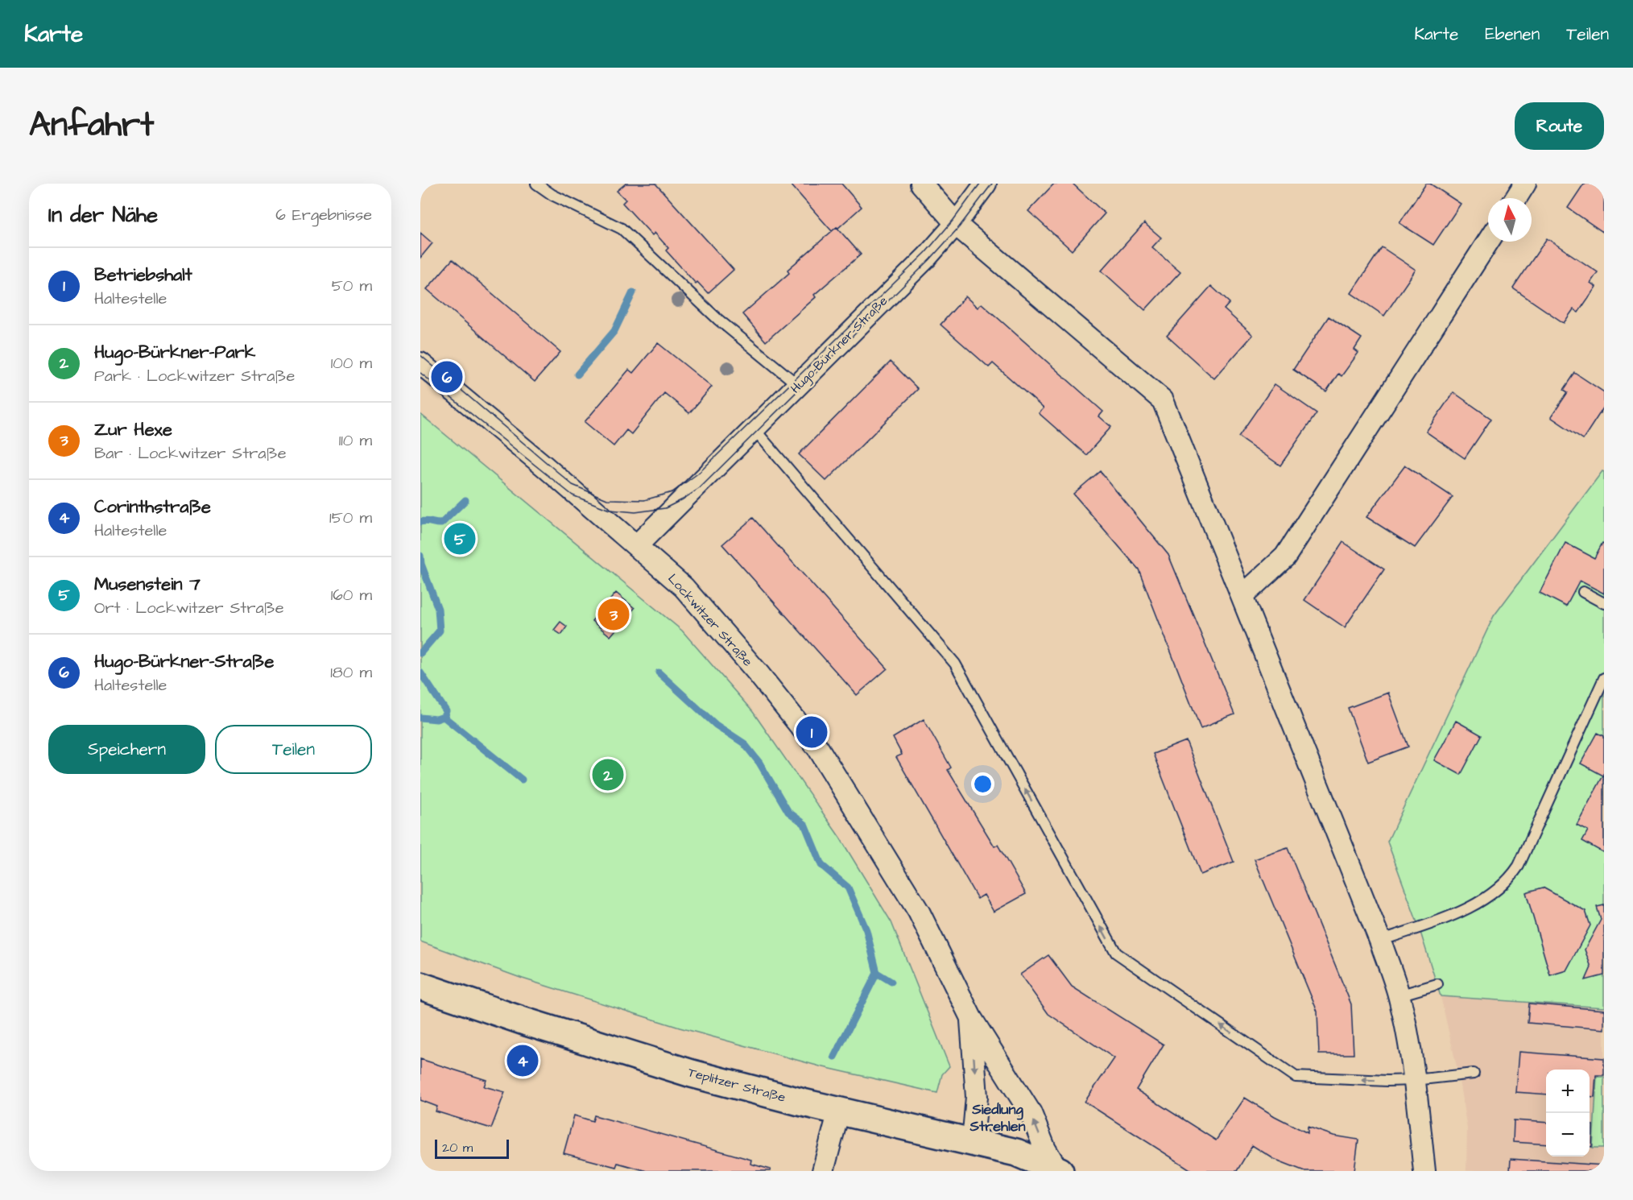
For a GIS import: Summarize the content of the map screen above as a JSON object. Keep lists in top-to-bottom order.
{
  "streets": {
    "main road": ["Teplitzer Straße"],
    "street": ["Hugo-Bürkner-Straße", "Lockwitzer Straße"]
  },
  "crossings": [
    ["Hugo-Bürkner-Straße", "Lockwitzer Straße"],
    ["Lockwitzer Straße", "Teplitzer Straße"]
  ],
  "districts": ["Siedlung Strehlen"],
  "scale_bar": "20 m",
  "north": "top",
  "page": {
    "header": "Karte",
    "nav": ["Karte", "Ebenen", "Teilen"],
    "title": "Anfahrt",
    "buttons": [
      "Route",
      ["Speichern", "Teilen"]
    ],
    "heading": ["In der Nähe", "6 Ergebnisse"],
    "list": [
      {
        "mark": "1",
        "name": "Betriebshalt",
        "note": "Haltestelle",
        "value": "50 m"
      },
      {
        "mark": "2",
        "name": "Hugo-Bürkner-Park",
        "note": "Park · Lockwitzer Straße",
        "value": "100 m"
      },
      {
        "mark": "3",
        "name": "Zur Hexe",
        "note": "Bar · Lockwitzer Straße",
        "value": "110 m"
      },
      {
        "mark": "4",
        "name": "Corinthstraße",
        "note": "Haltestelle",
        "value": "150 m"
      },
      {
        "mark": "5",
        "name": "Musenstein 7",
        "note": "Ort · Lockwitzer Straße",
        "value": "160 m"
      },
      {
        "mark": "6",
        "name": "Hugo-Bürkner-Straße",
        "note": "Haltestelle",
        "value": "180 m"
      }
    ],
    "pins": [
      "6",
      "5",
      "3",
      "1",
      "2",
      "4"
    ],
    "map_buttons": ["+", "−"],
    "scale": "20 m"
  }
}
